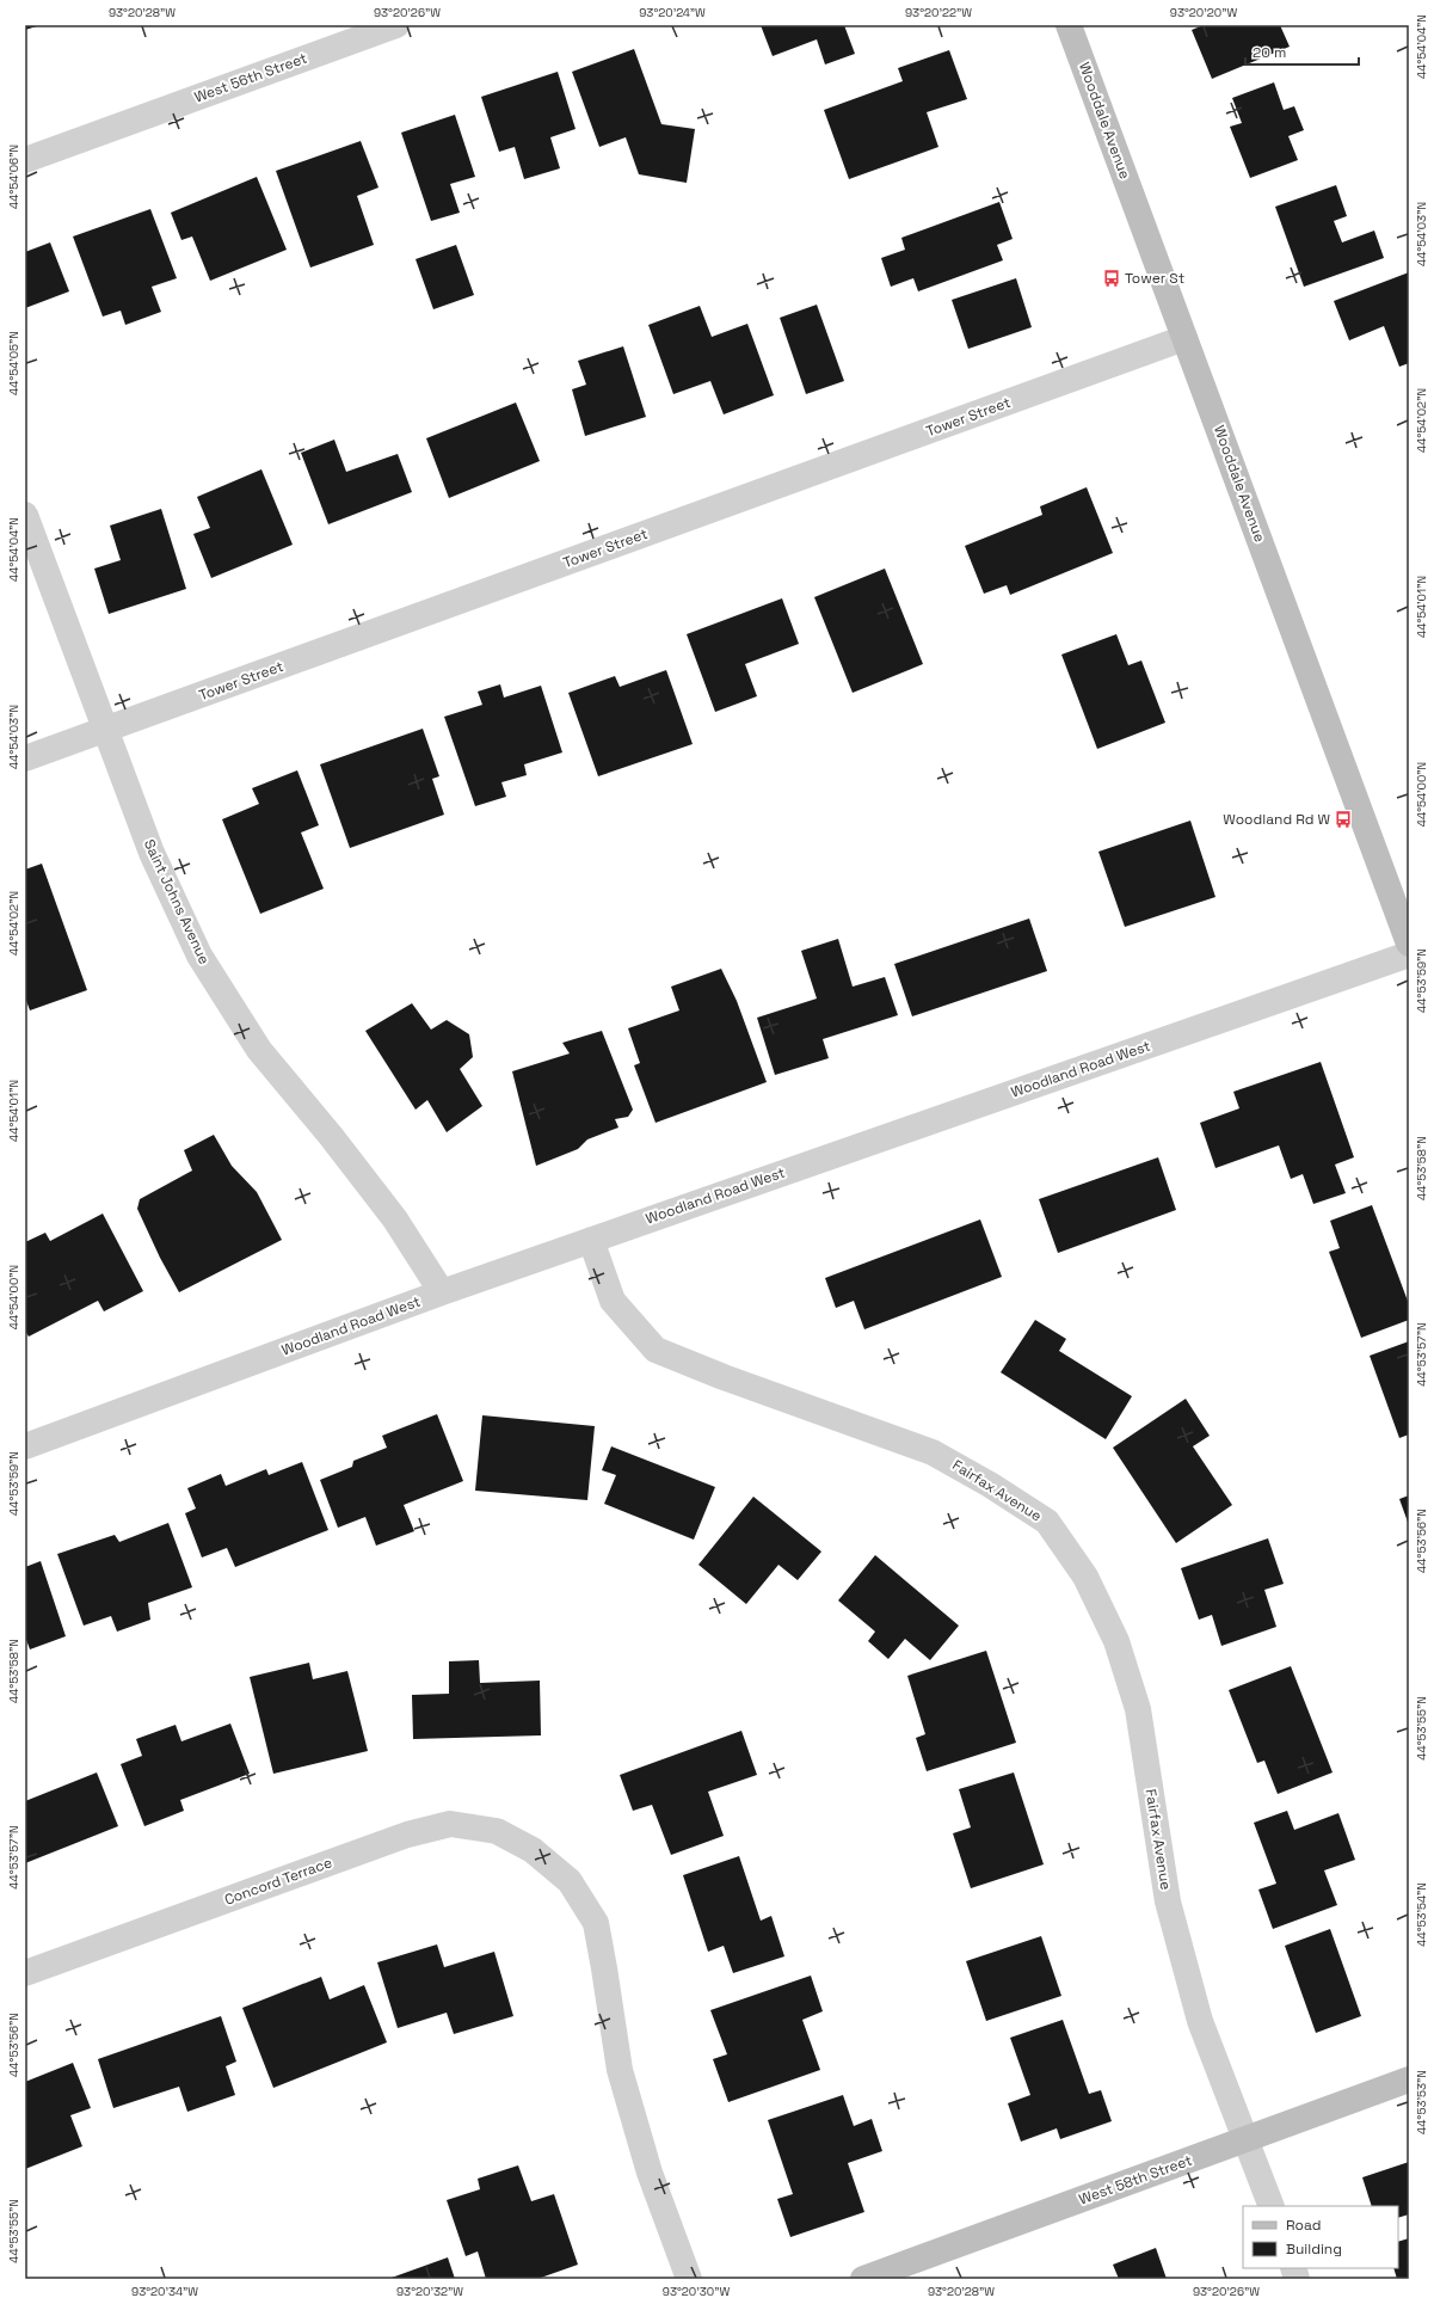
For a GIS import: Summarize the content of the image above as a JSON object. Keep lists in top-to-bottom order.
{
  "streets": {
    "street": [
      "West 56th Street",
      "Wooddale Avenue",
      "Tower Street",
      "Saint Johns Avenue",
      "Woodland Road West",
      "Fairfax Avenue",
      "Concord Terrace",
      "West 58th Street"
    ]
  },
  "crossings": [
    ["Wooddale Avenue", "Tower Street"],
    ["Tower Street", "Saint Johns Avenue"],
    ["Saint Johns Avenue", "Woodland Road West"],
    ["Woodland Road West", "Fairfax Avenue"],
    ["Fairfax Avenue", "West 58th Street"]
  ],
  "places": {
    "bus stop": ["Tower St", "Woodland Rd W"]
  },
  "legend": ["Road", "Building"],
  "scale_bar": "20 m",
  "coordinates": [
    "93°20'28\"W",
    "93°20'26\"W",
    "93°20'24\"W",
    "93°20'22\"W",
    "93°20'20\"W",
    "44°54'04\"N",
    "44°54'06\"N",
    "44°54'03\"N",
    "44°54'05\"N",
    "44°54'02\"N",
    "44°54'01\"N",
    "44°54'00\"N",
    "44°53'59\"N",
    "44°53'58\"N",
    "44°53'57\"N",
    "44°53'56\"N",
    "44°53'55\"N",
    "44°53'54\"N",
    "44°53'53\"N",
    "93°20'34\"W",
    "93°20'32\"W",
    "93°20'30\"W"
  ]
}
